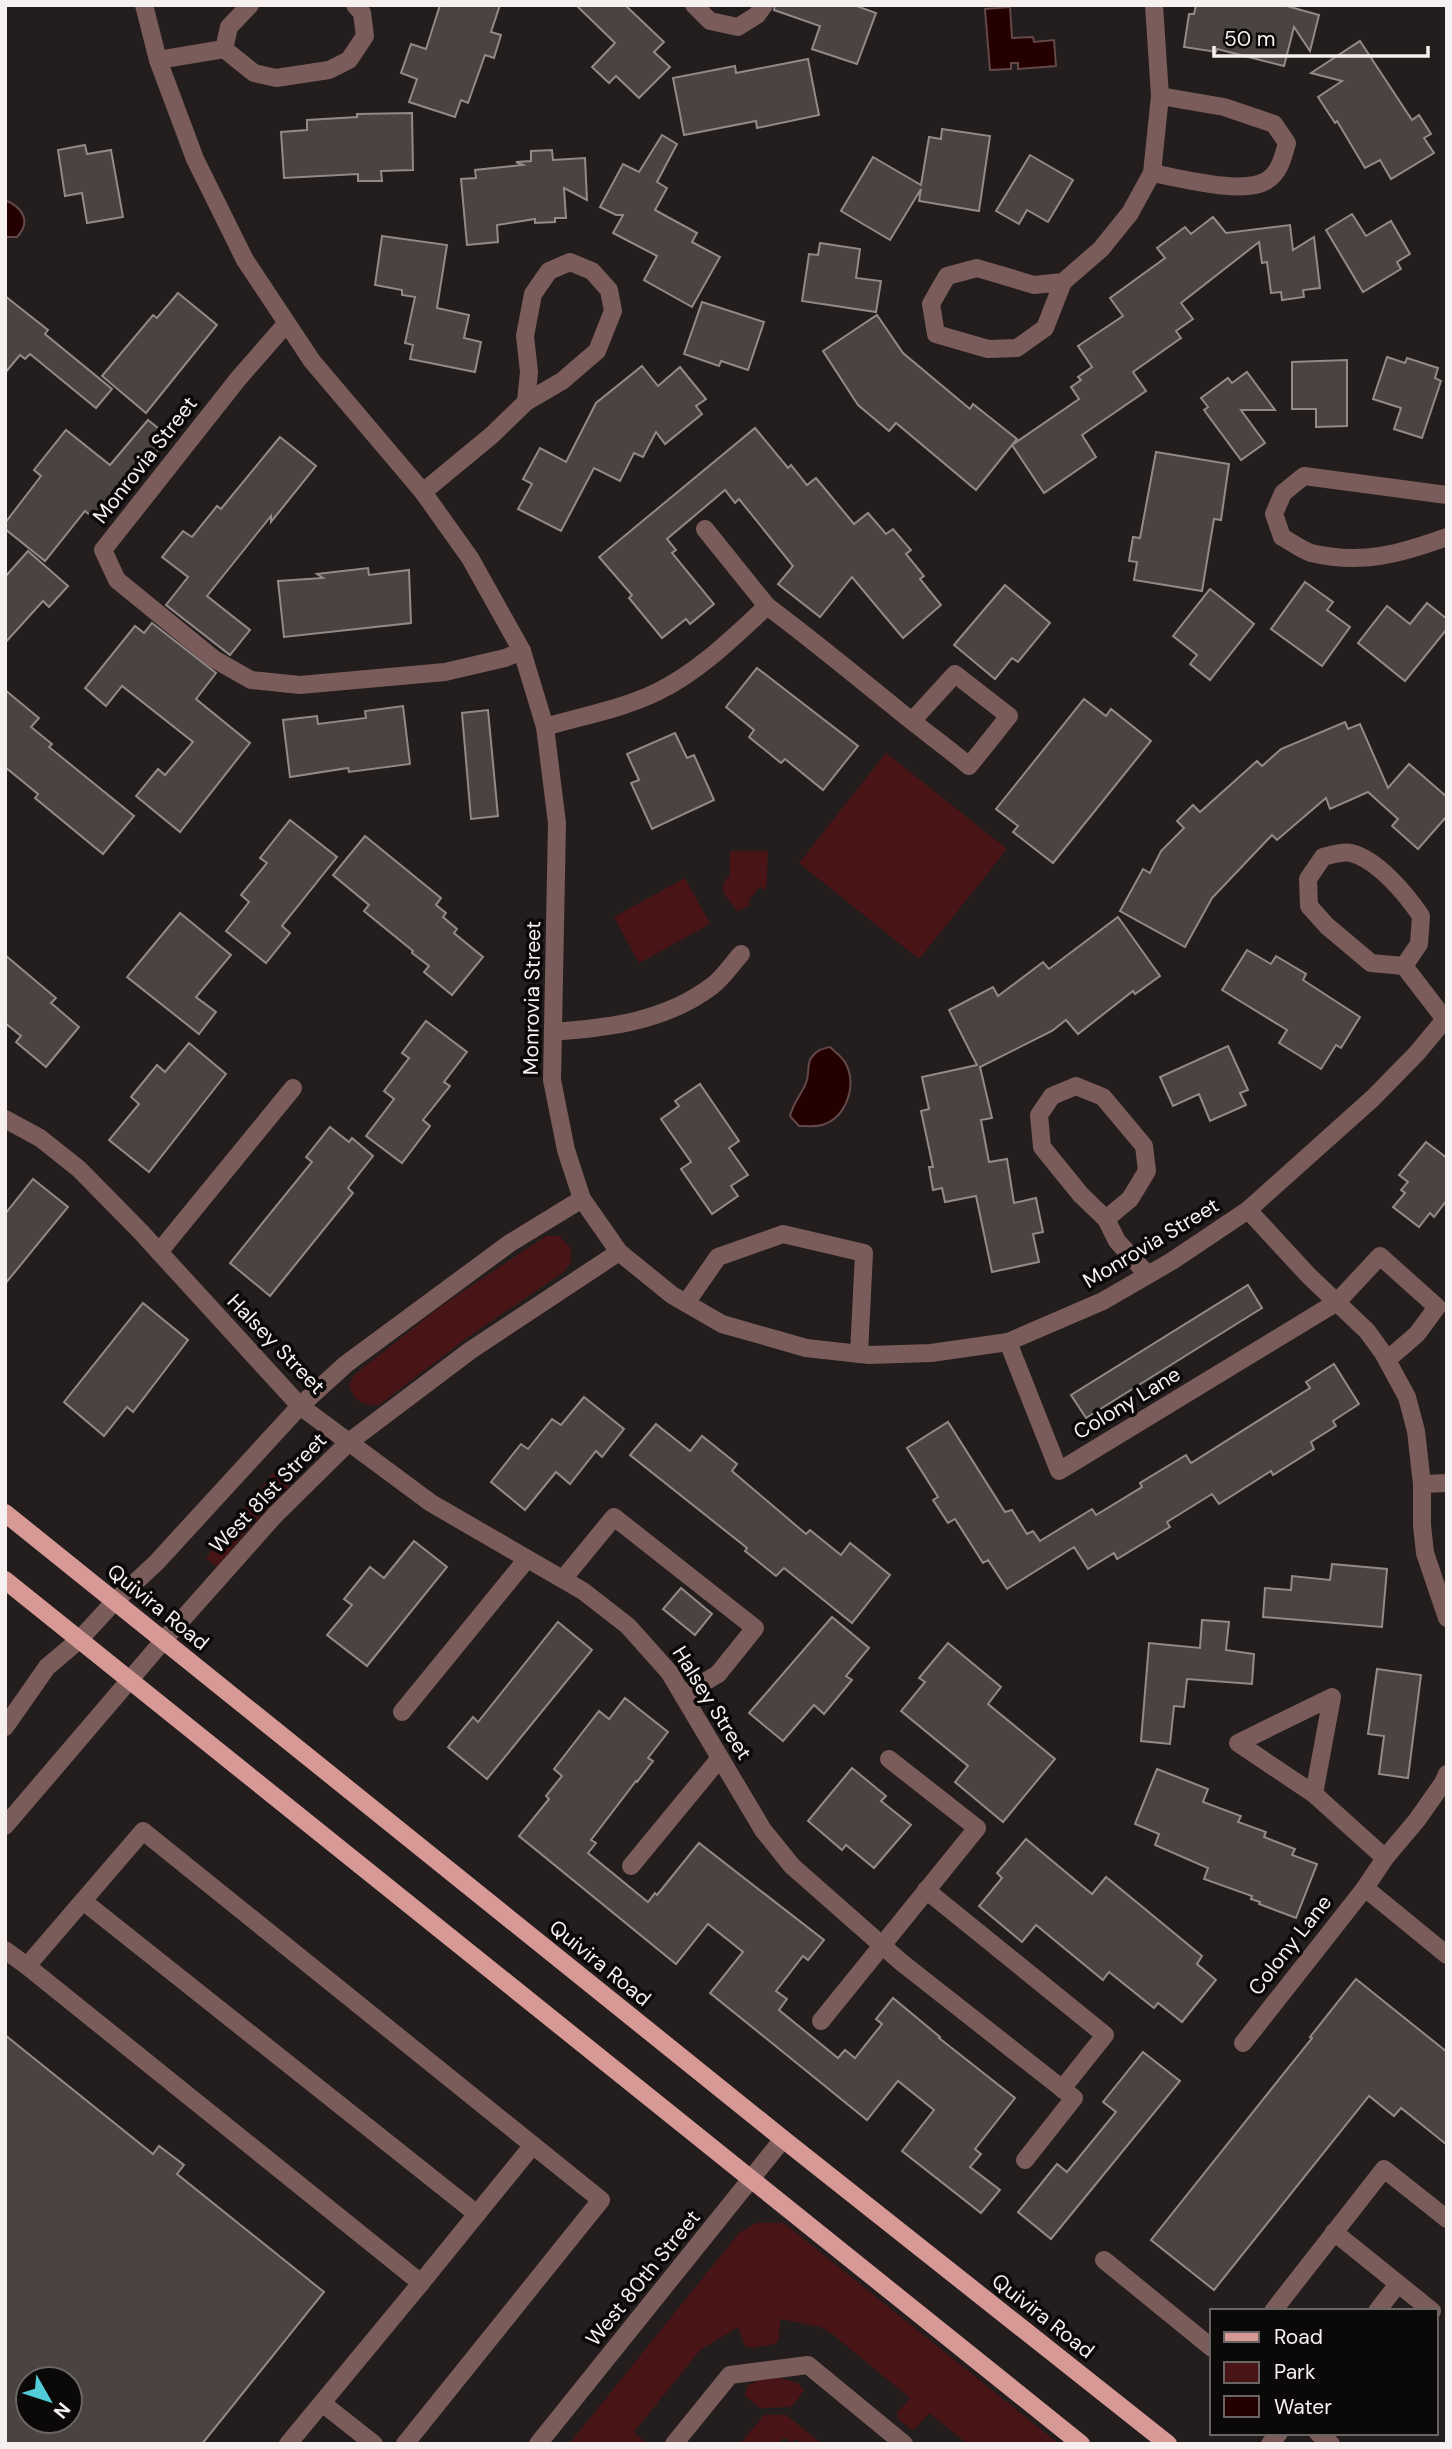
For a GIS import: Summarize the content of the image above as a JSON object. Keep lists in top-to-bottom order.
{
  "streets": {
    "main road": ["Quivira Road"],
    "street": [
      "Monrovia Street",
      "Halsey Street",
      "Colony Lane",
      "West 81st Street",
      "West 80th Street"
    ]
  },
  "crossings": [
    ["Monrovia Street", "Colony Lane"],
    ["Monrovia Street", "West 81st Street"],
    ["Halsey Street", "West 81st Street"],
    ["West 81st Street", "Quivira Road"],
    ["Quivira Road", "West 80th Street"]
  ],
  "legend": ["Road", "Park", "Water"],
  "scale_bar": "50 m",
  "north": "bottom right"
}
